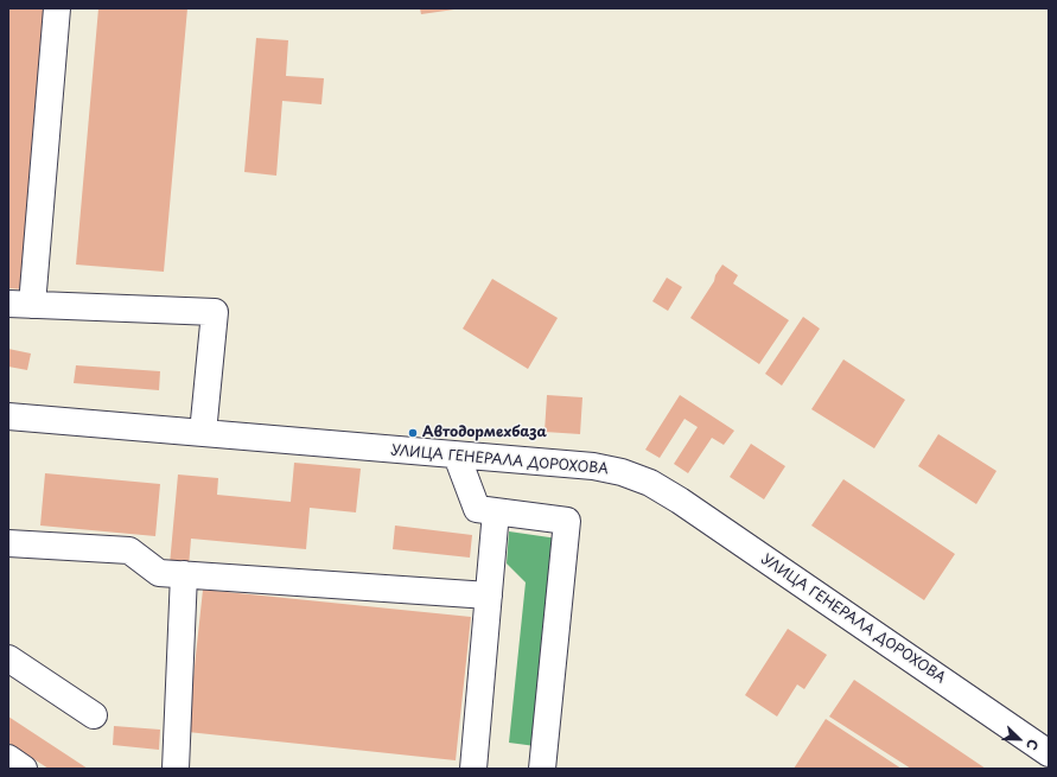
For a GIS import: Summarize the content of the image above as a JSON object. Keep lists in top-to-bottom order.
{
  "streets": {
    "street": ["УЛИЦА ГЕНЕРАЛА ДОРОХОВА"]
  },
  "places": ["Автодормехбаза"],
  "north": "bottom right"
}
